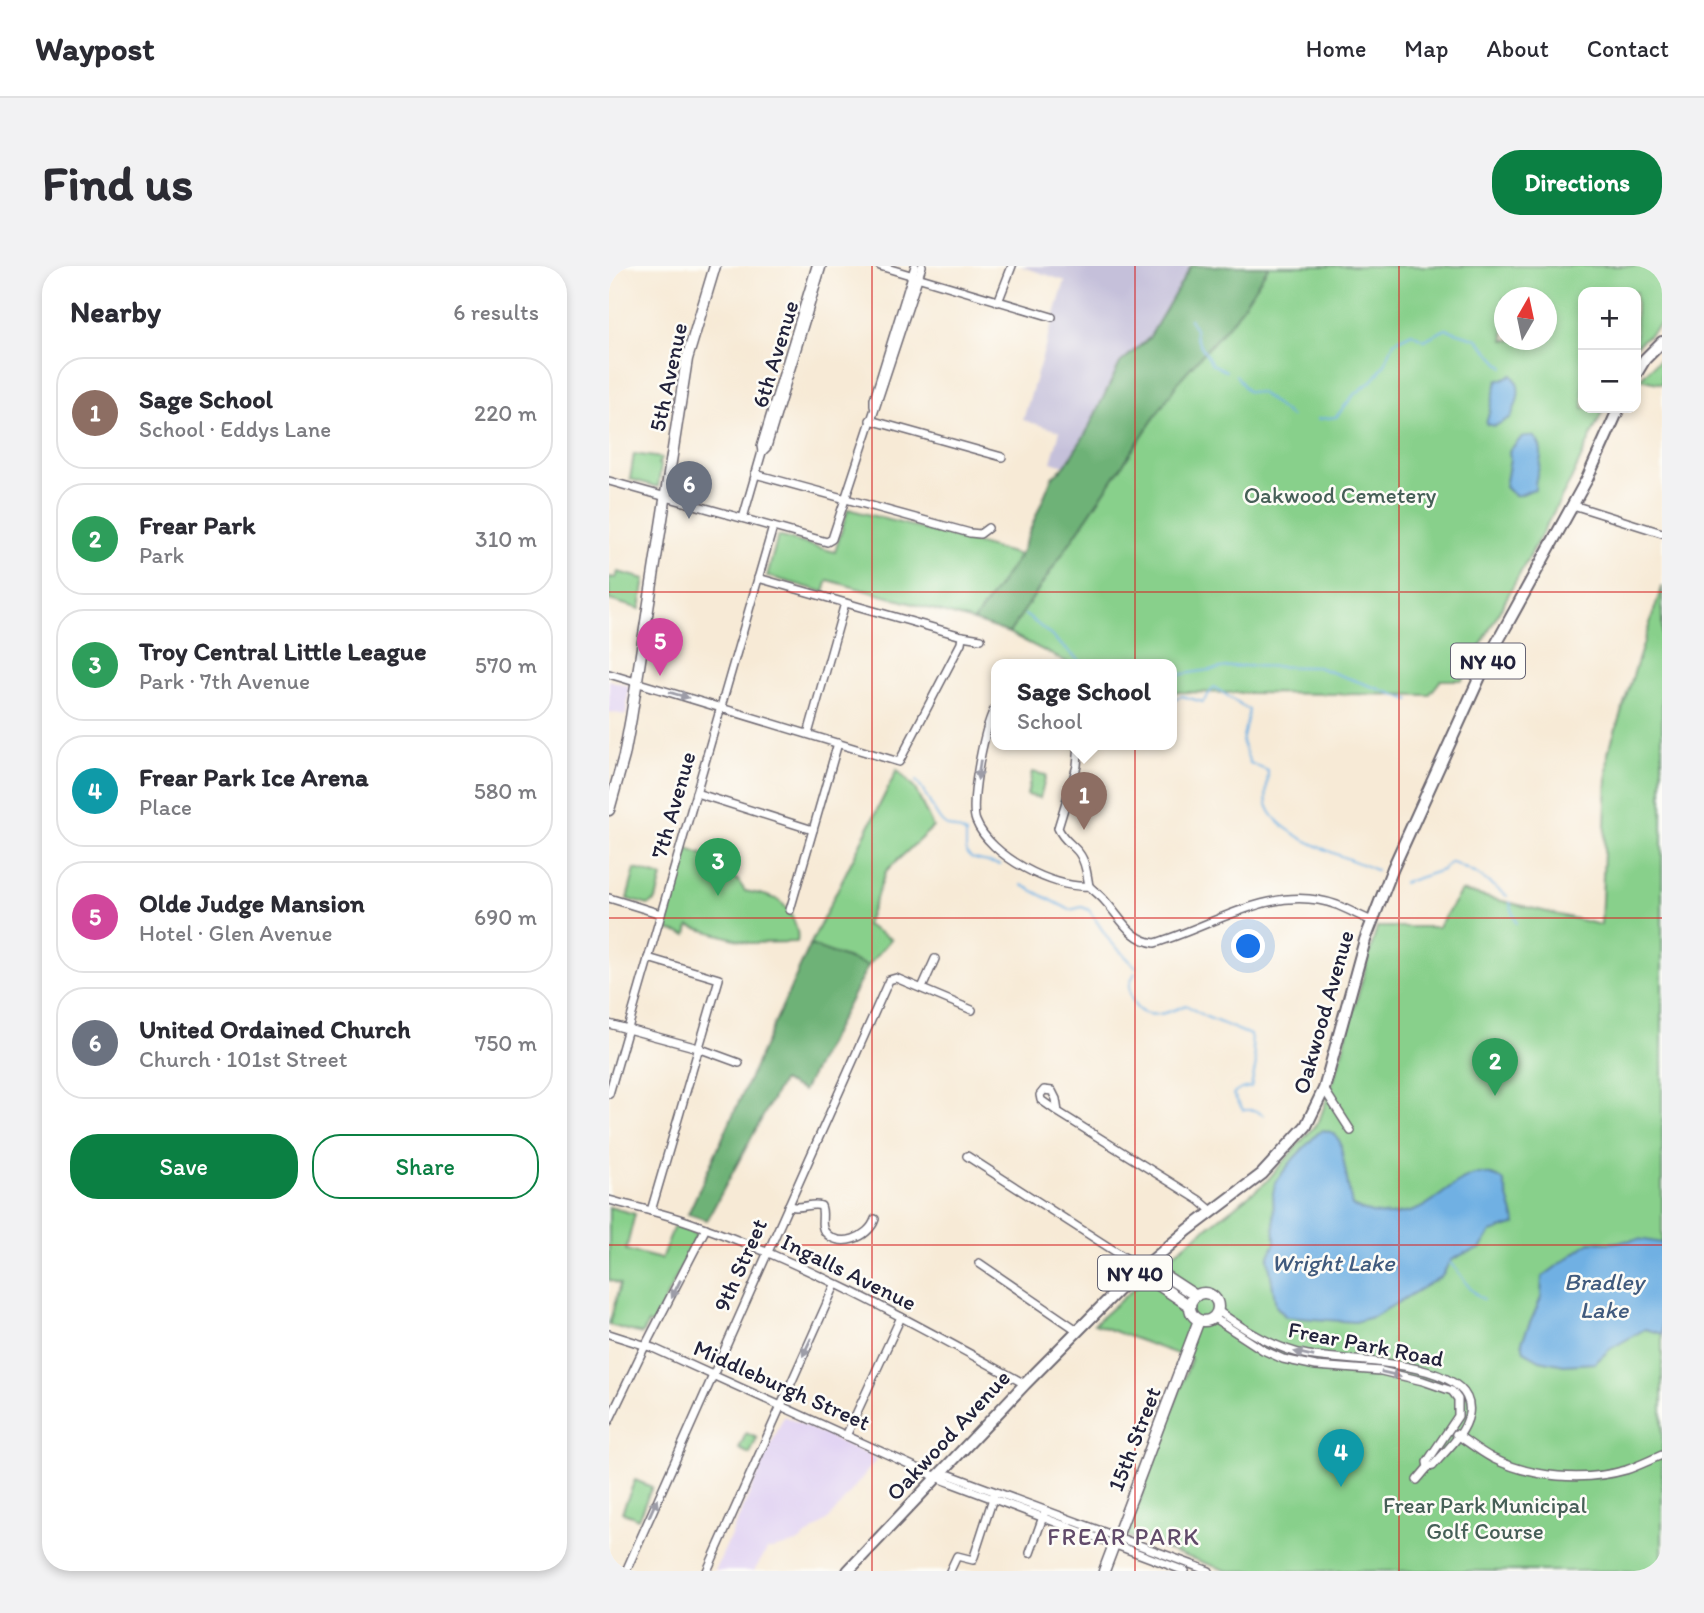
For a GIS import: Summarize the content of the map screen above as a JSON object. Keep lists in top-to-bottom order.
{
  "streets": {
    "main road": ["NY 40", "Oakwood Avenue"],
    "street": [
      "6th Avenue",
      "5th Avenue",
      "7th Avenue",
      "9th Street",
      "Ingalls Avenue",
      "Frear Park Road",
      "Middleburgh Street",
      "15th Street"
    ]
  },
  "crossings": [
    ["Oakwood Avenue", "Ingalls Avenue"],
    ["Oakwood Avenue", "Middleburgh Street"],
    ["9th Street", "Ingalls Avenue"],
    ["9th Street", "Middleburgh Street"],
    ["Frear Park Road", "15th Street"],
    ["Middleburgh Street", "15th Street"]
  ],
  "districts": ["FREAR PARK"],
  "water": ["Wright Lake", "Bradley Lake"],
  "parks": ["Oakwood Cemetery", "Frear Park Municipal Golf Course"],
  "north": "top",
  "page": {
    "header": "Waypost",
    "nav": [
      "Home",
      "Map",
      "About",
      "Contact"
    ],
    "buttons": [
      "Directions",
      ["Save", "Share"]
    ],
    "title": "Find us",
    "heading": ["Nearby", "6 results"],
    "map_buttons": ["+", "−"],
    "list": [
      {
        "mark": "1",
        "name": "Sage School",
        "note": "School · Eddys Lane",
        "value": "220 m"
      },
      {
        "mark": "2",
        "name": "Frear Park",
        "note": "Park",
        "value": "310 m"
      },
      {
        "mark": "3",
        "name": "Troy Central Little League",
        "note": "Park · 7th Avenue",
        "value": "570 m"
      },
      {
        "mark": "4",
        "name": "Frear Park Ice Arena",
        "note": "Place",
        "value": "580 m"
      },
      {
        "mark": "5",
        "name": "Olde Judge Mansion",
        "note": "Hotel · Glen Avenue",
        "value": "690 m"
      },
      {
        "mark": "6",
        "name": "United Ordained Church",
        "note": "Church · 101st Street",
        "value": "750 m"
      }
    ],
    "pins": [
      "6",
      "5",
      "1",
      "3",
      "2",
      "4"
    ],
    "popup": ["Sage School", "School"]
  }
}
